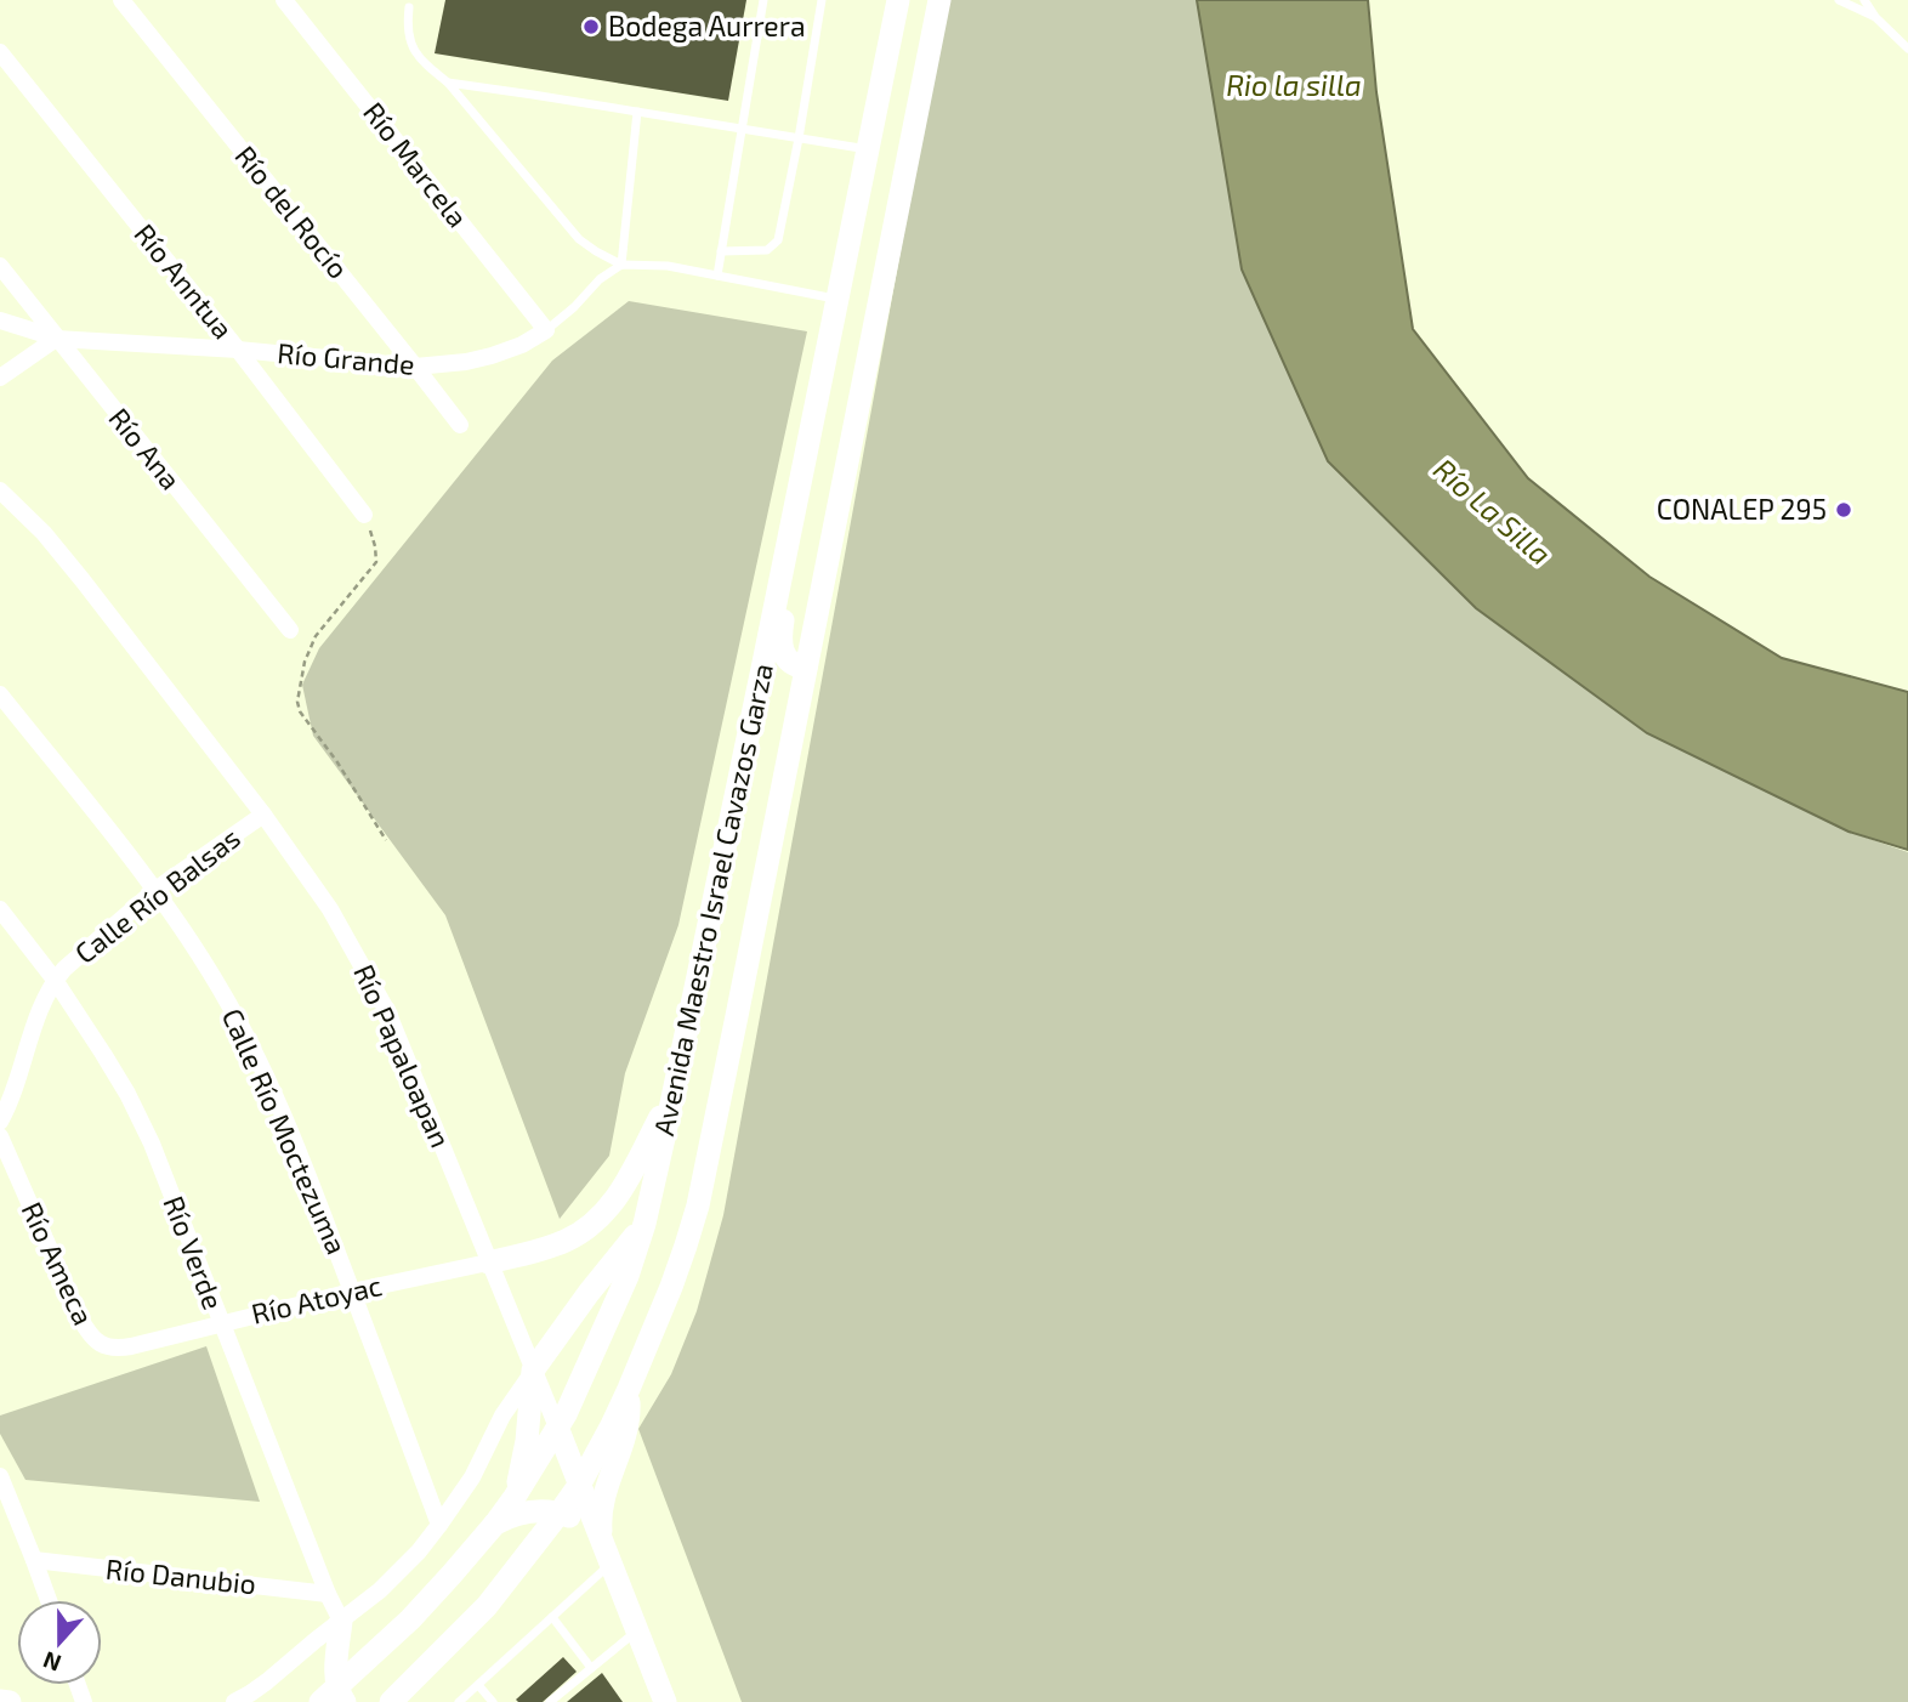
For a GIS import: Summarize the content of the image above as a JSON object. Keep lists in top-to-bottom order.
{
  "streets": {
    "main road": ["Avenida Maestro Israel Cavazos Garza", "Río Papaloapan"],
    "street": [
      "Río Marcela",
      "Río del Rocío",
      "Río Anntua",
      "Río Grande",
      "Río Ana",
      "Calle Río Balsas",
      "Calle Río Moctezuma",
      "Río Verde",
      "Río Ameca",
      "Río Atoyac",
      "Río Danubio"
    ]
  },
  "crossings": [
    ["Río Marcela", "Río Grande"],
    ["Río del Rocío", "Río Grande"],
    ["Río Anntua", "Río Grande"],
    ["Río Grande", "Río Ana"],
    ["Calle Río Balsas", "Río Papaloapan"],
    ["Calle Río Balsas", "Calle Río Moctezuma"],
    ["Calle Río Balsas", "Río Verde"],
    ["Avenida Maestro Israel Cavazos Garza", "Río Papaloapan"],
    ["Río Papaloapan", "Río Atoyac"],
    ["Calle Río Moctezuma", "Río Atoyac"],
    ["Río Verde", "Río Atoyac"],
    ["Río Verde", "Río Danubio"],
    ["Río Ameca", "Río Atoyac"]
  ],
  "water": ["Rio la silla", "Río La Silla"],
  "places": ["Bodega Aurrera", "CONALEP 295"],
  "north": "bottom"
}
